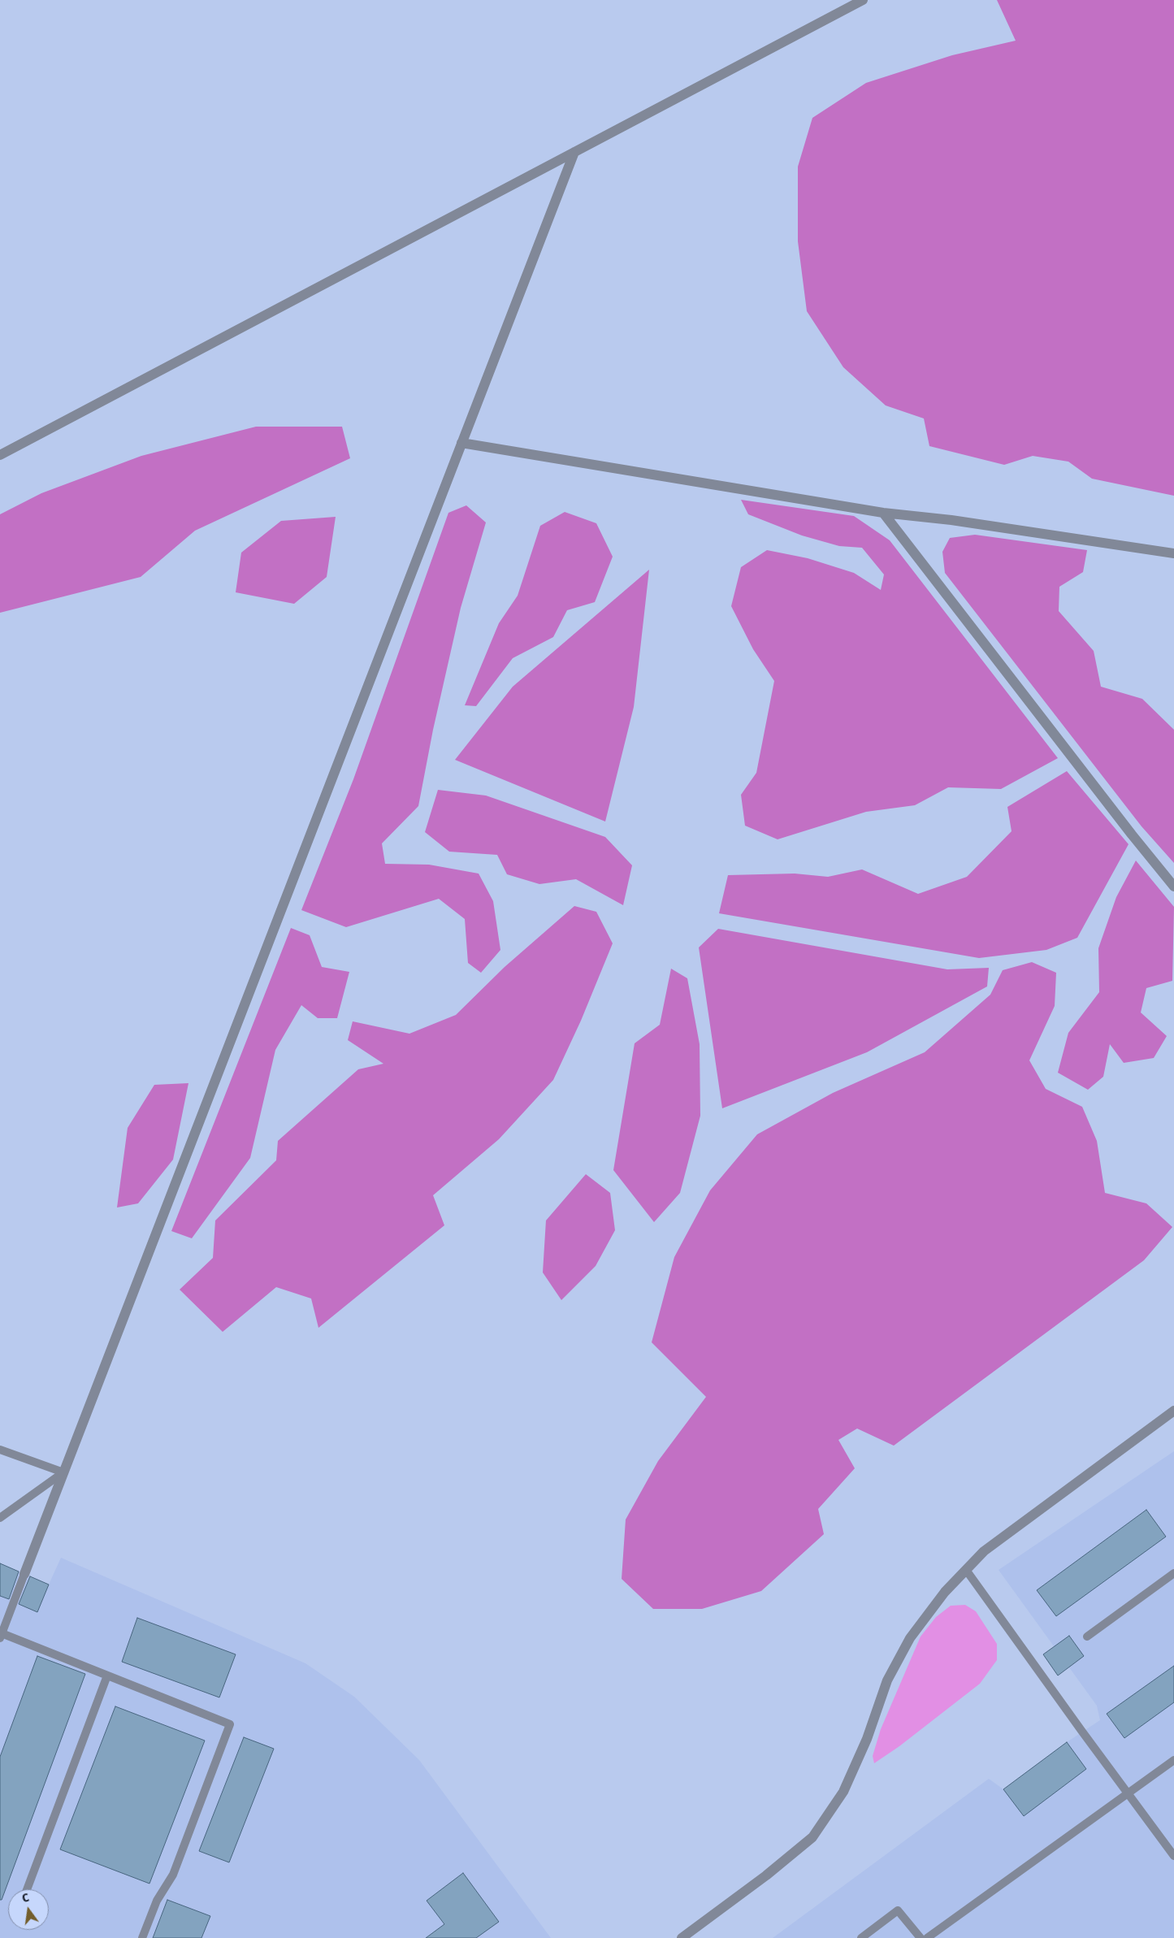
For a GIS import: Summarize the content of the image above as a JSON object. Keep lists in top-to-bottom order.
{
  "north": "top"
}
